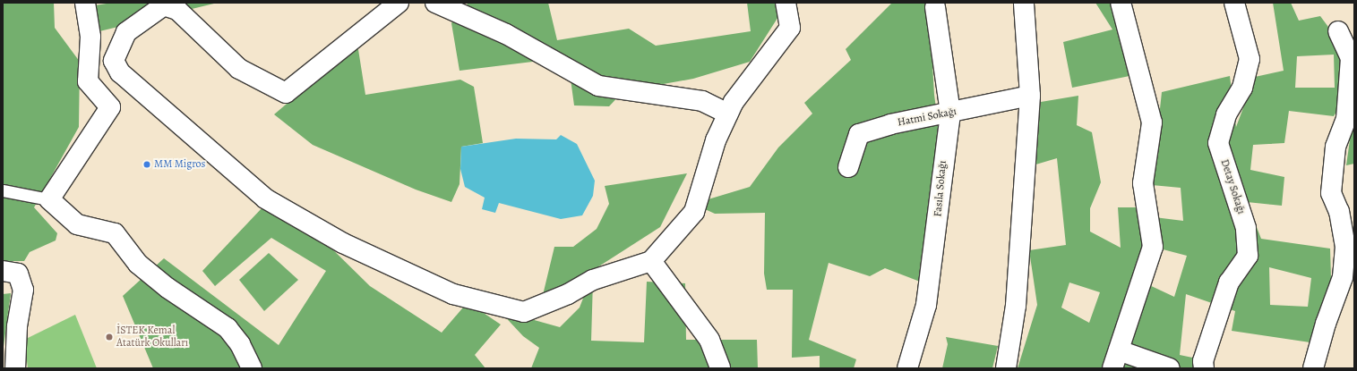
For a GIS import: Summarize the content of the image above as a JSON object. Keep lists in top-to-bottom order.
{
  "streets": {
    "street": ["Hatmi Sokağı", "Detay Sokağı", "Fasıla Sokağı"]
  },
  "crossings": [
    ["Hatmi Sokağı", "Fasıla Sokağı"]
  ],
  "places": ["MM Migros", "İSTEK Kemal Atatürk Okulları"]
}
